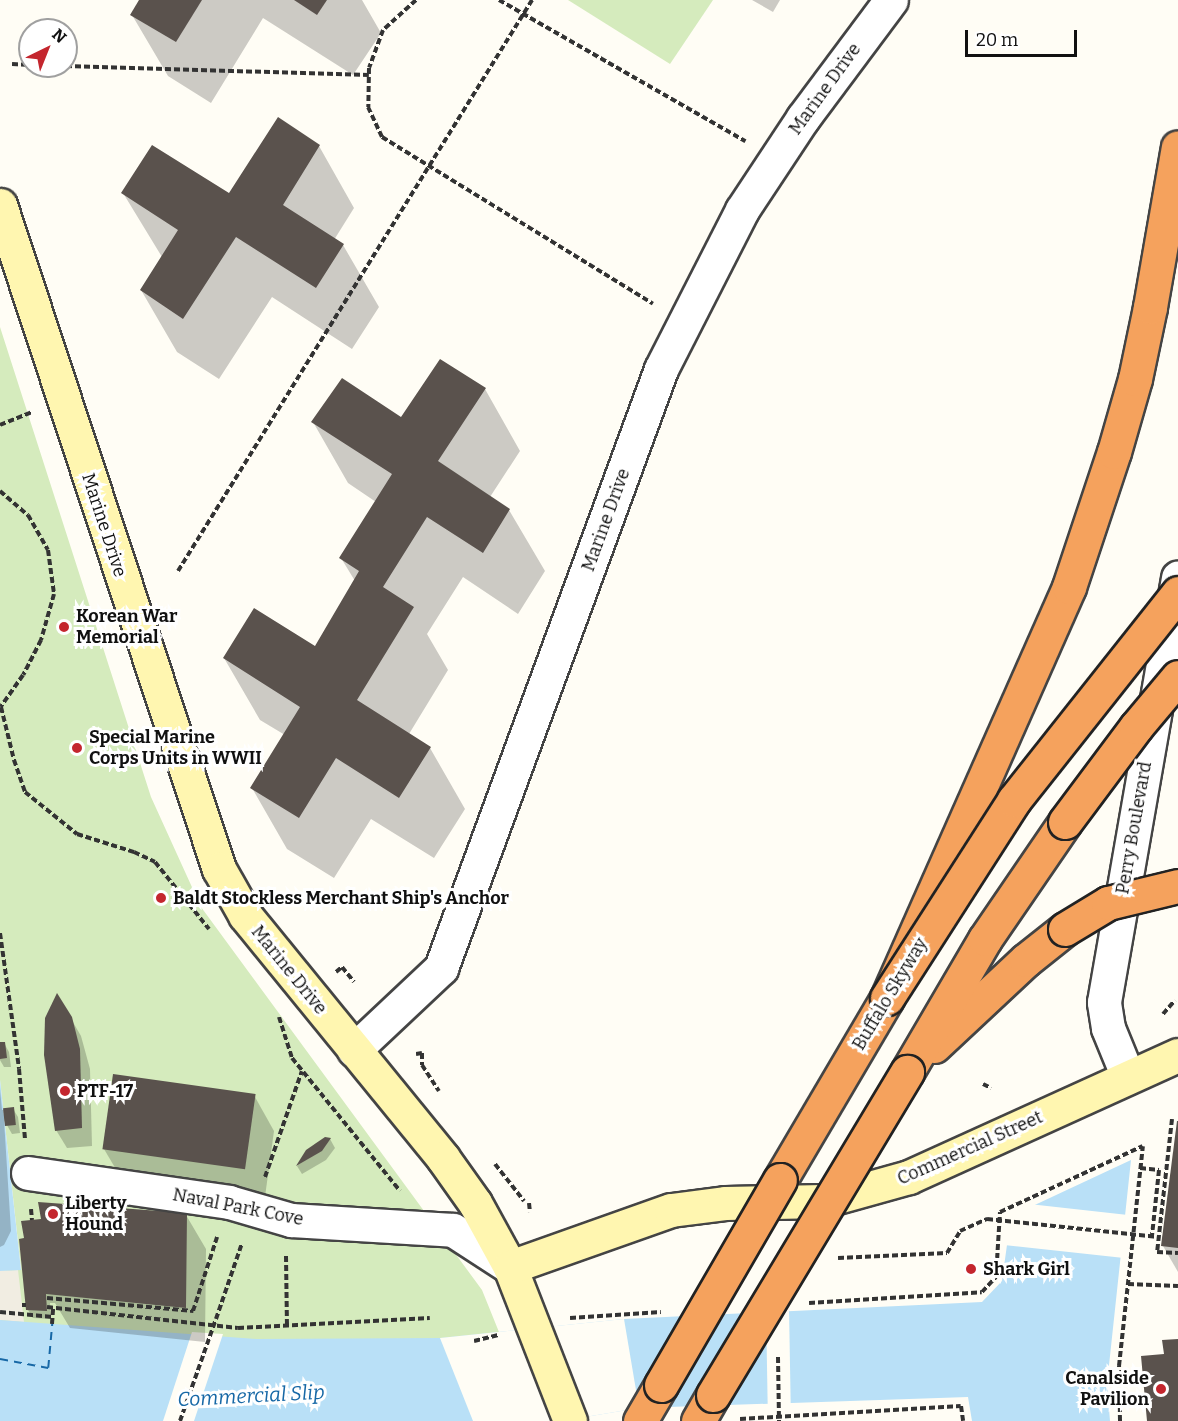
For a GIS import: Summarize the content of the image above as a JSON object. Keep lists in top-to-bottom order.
{
  "streets": {
    "highway": ["Buffalo Skyway"],
    "street": [
      "Marine Drive",
      "Perry Boulevard",
      "Commercial Street",
      "Naval Park Cove"
    ]
  },
  "crossings": [
    ["Marine Drive", "Commercial Street"],
    ["Marine Drive", "Naval Park Cove"],
    ["Perry Boulevard", "Commercial Street"],
    ["Commercial Street", "Naval Park Cove"]
  ],
  "water": ["Commercial Slip"],
  "places": [
    "Korean War Memorial",
    "Special Marine Corps Units in WWII",
    "Baldt Stockless Merchant Ship's Anchor",
    "PTF-17",
    "Liberty Hound",
    "Shark Girl",
    "Canalside Pavilion"
  ],
  "scale_bar": "20 m",
  "north": "top right"
}
